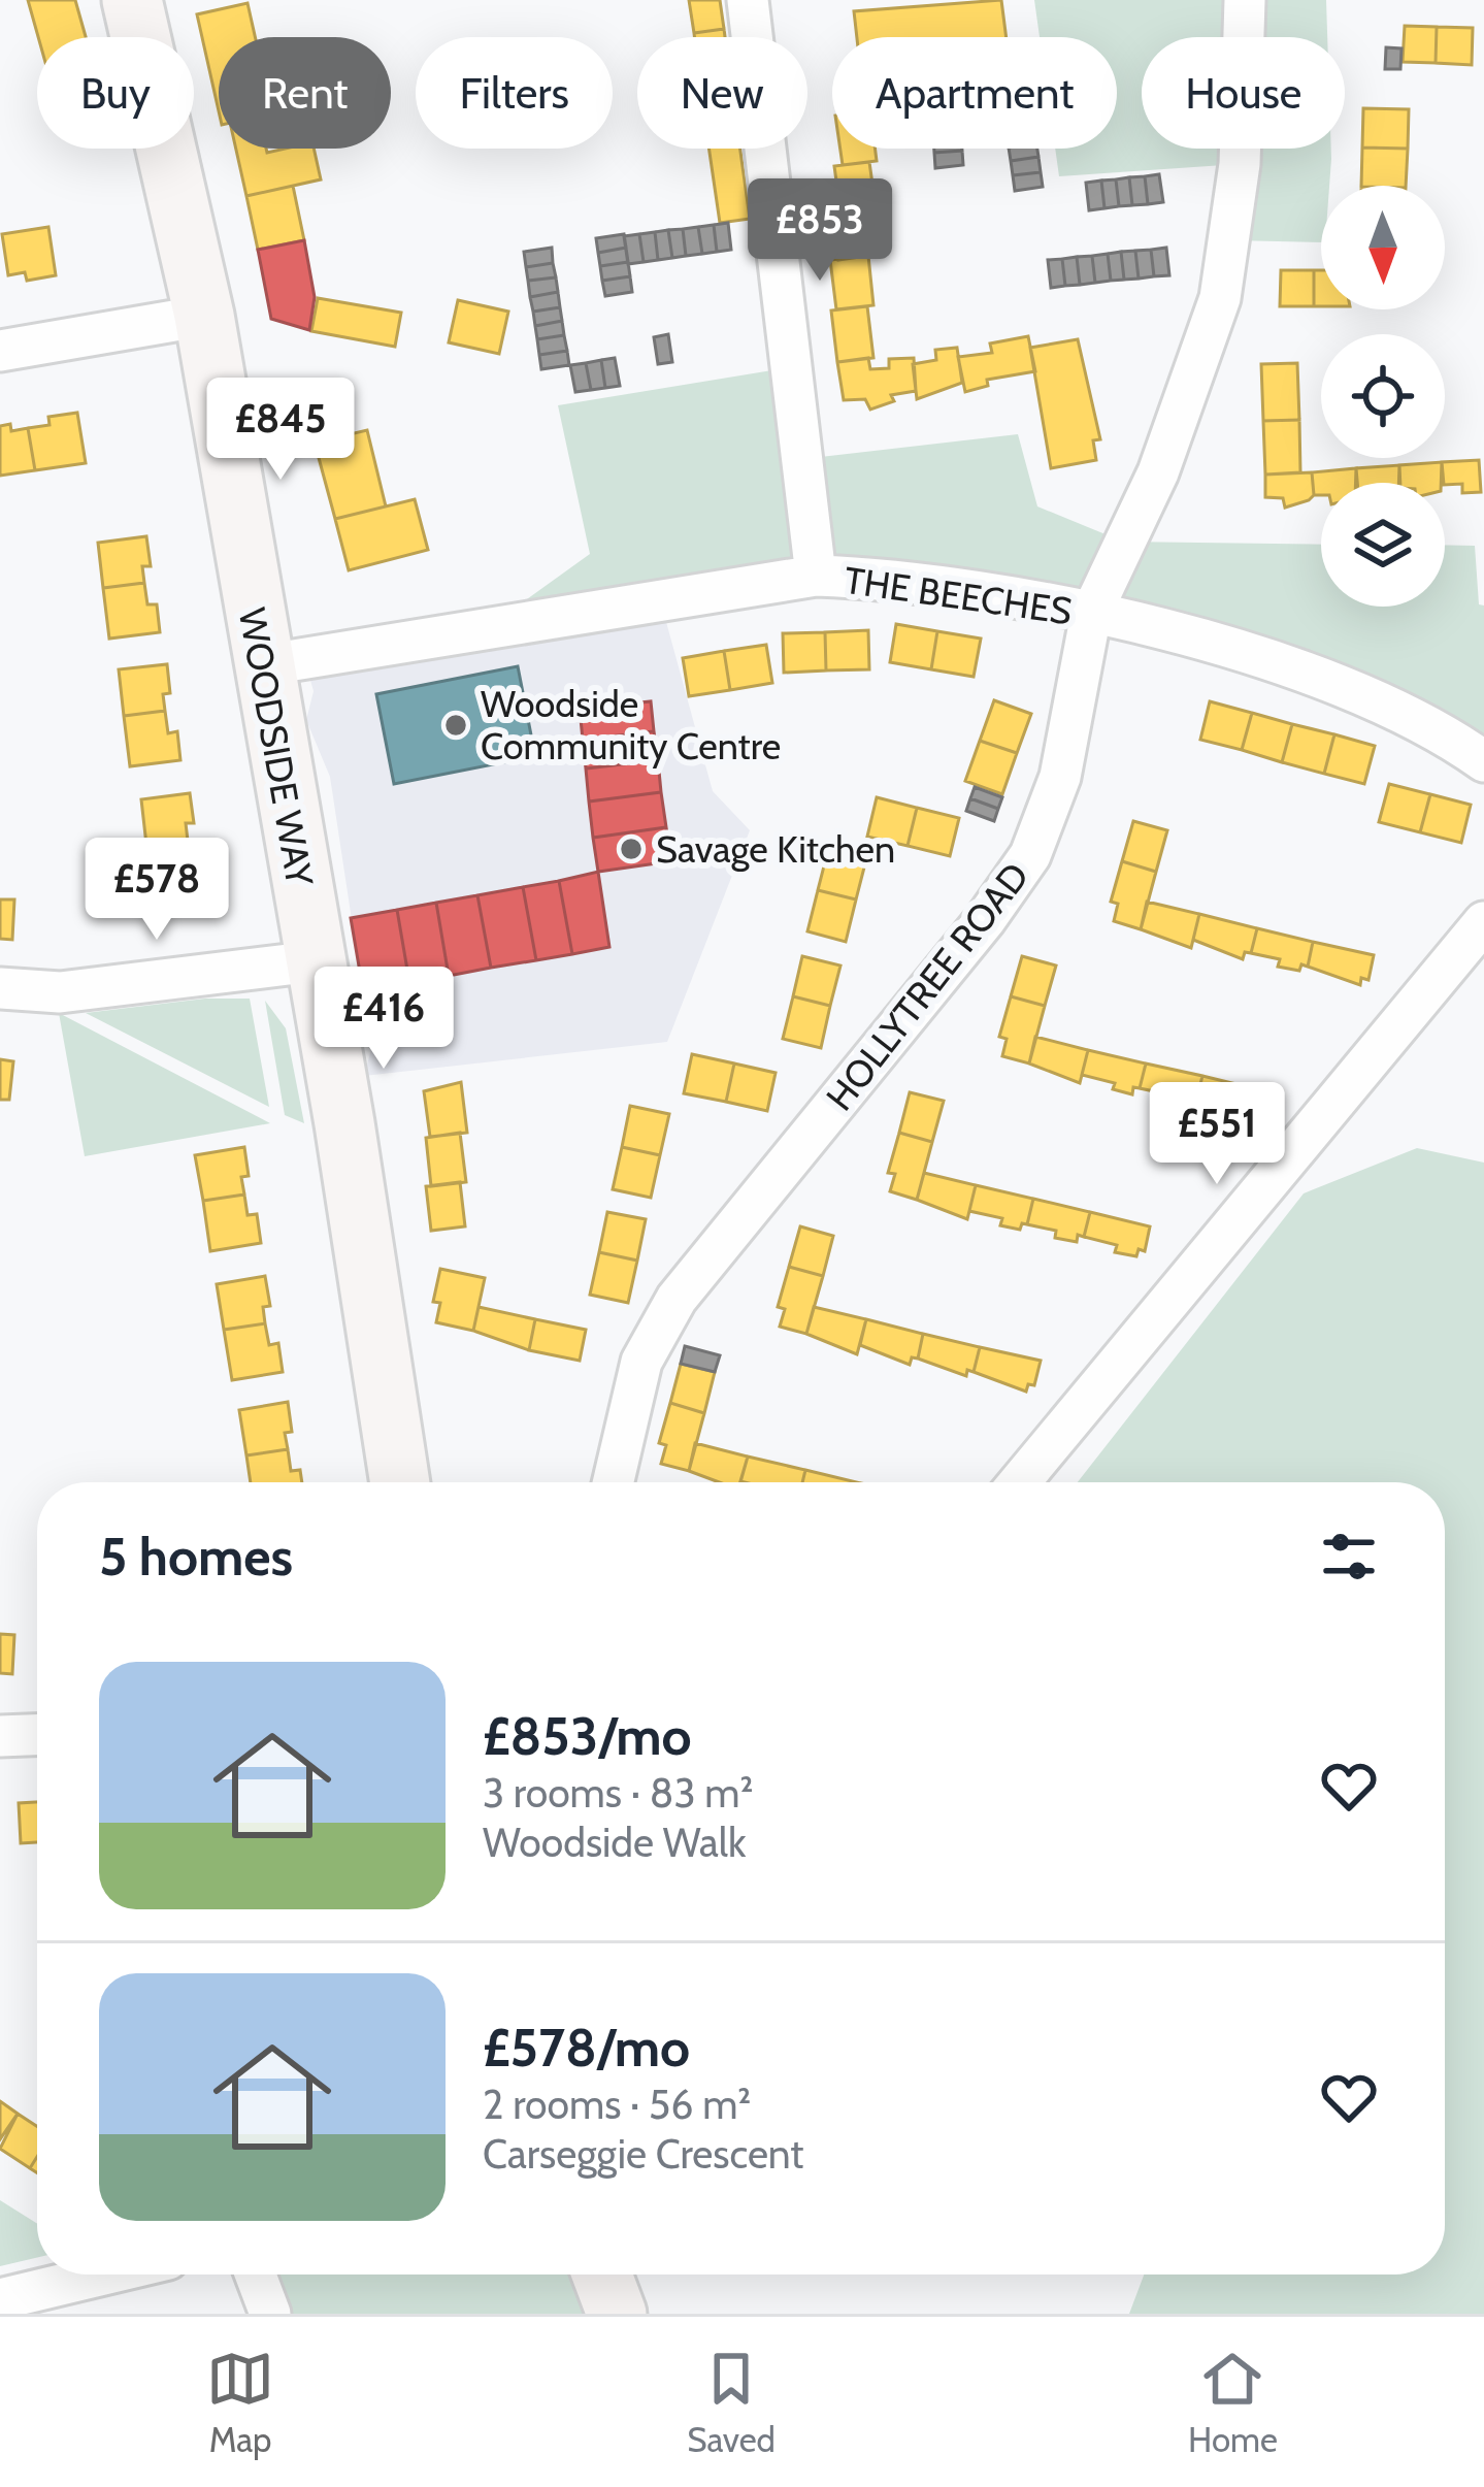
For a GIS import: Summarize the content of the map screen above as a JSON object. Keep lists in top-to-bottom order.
{
  "streets": {
    "street": ["THE BEECHES", "WOODSIDE WAY", "HOLLYTREE ROAD"]
  },
  "crossings": [
    ["THE BEECHES", "WOODSIDE WAY"],
    ["THE BEECHES", "HOLLYTREE ROAD"]
  ],
  "places": ["Woodside Community Centre", "Savage Kitchen"],
  "north": "bottom",
  "page": {
    "chip": [
      "Buy",
      "Rent",
      "Filters",
      "New",
      "Apartment",
      "House"
    ],
    "price": [
      "£853",
      "£845",
      "£578",
      "£416",
      "£551"
    ],
    "heading": "5 homes",
    "list": [
      {
        "name": "£853/mo",
        "note": "3 rooms · 83 m² · Woodside Walk"
      },
      {
        "name": "£578/mo",
        "note": "2 rooms · 56 m² · Carseggie Crescent"
      }
    ],
    "tabs": ["Map", "Saved", "Home"]
  }
}
